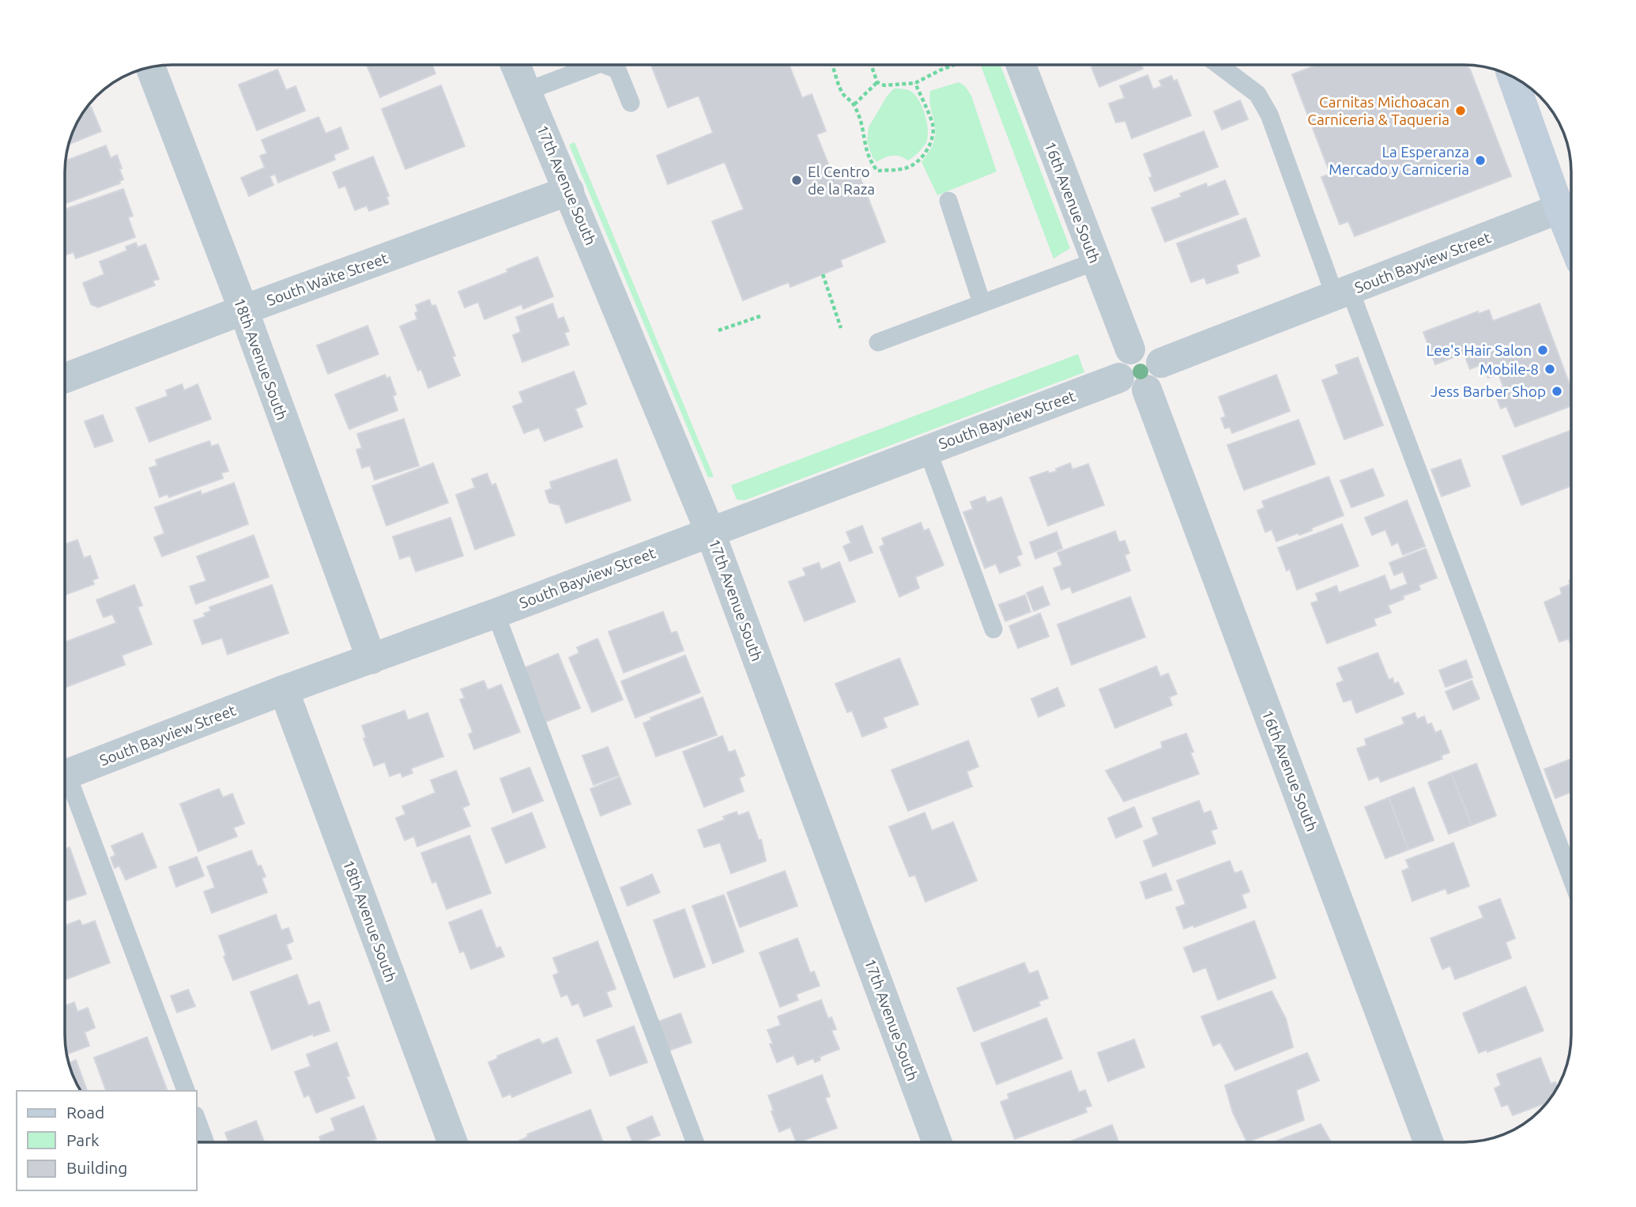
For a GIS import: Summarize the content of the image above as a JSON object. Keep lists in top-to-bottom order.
{
  "streets": {
    "street": [
      "17th Avenue South",
      "16th Avenue South",
      "South Bayview Street",
      "South Waite Street",
      "18th Avenue South"
    ]
  },
  "crossings": [
    ["17th Avenue South", "South Bayview Street"],
    ["17th Avenue South", "South Waite Street"],
    ["16th Avenue South", "South Bayview Street"],
    ["South Bayview Street", "18th Avenue South"],
    ["South Waite Street", "18th Avenue South"]
  ],
  "places": [
    "Carnitas Michoacan Carniceria & Taqueria",
    "La Esperanza Mercado y Carniceria",
    "El Centro de la Raza",
    "Lee's Hair Salon",
    "Mobile-8",
    "Jess Barber Shop"
  ],
  "legend": ["Road", "Park", "Building"]
}
